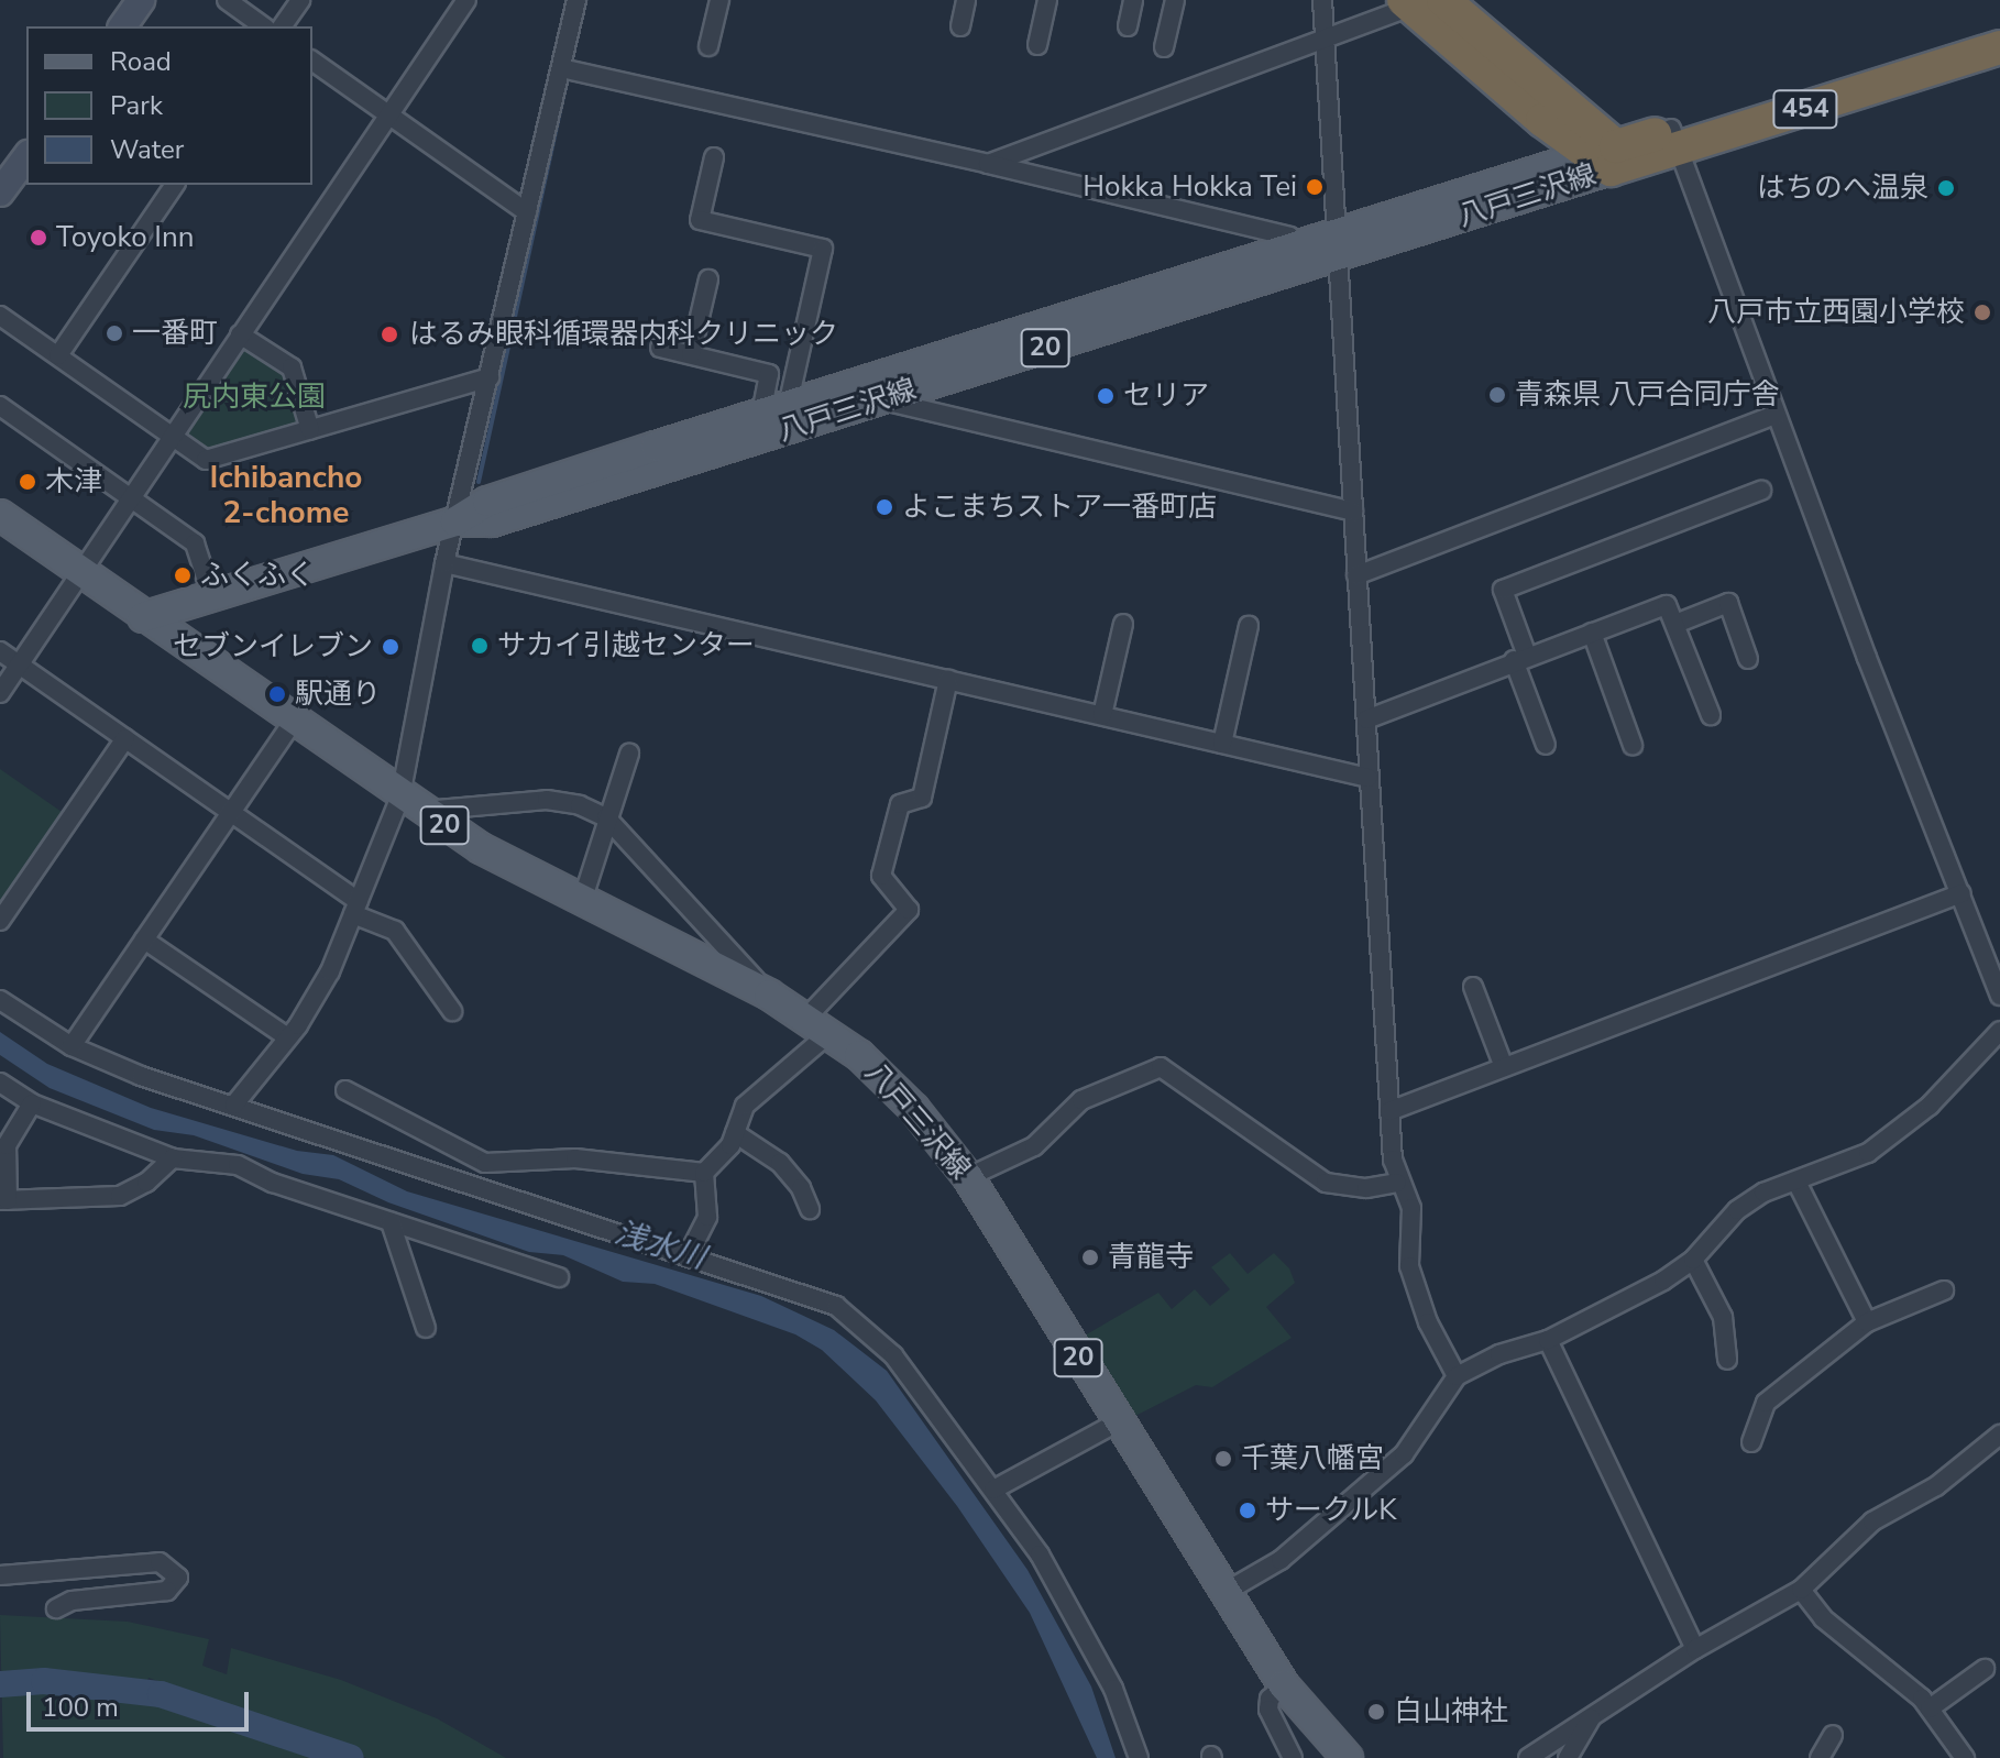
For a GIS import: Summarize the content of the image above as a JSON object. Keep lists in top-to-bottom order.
{
  "streets": {
    "highway": ["454"],
    "main road": ["八戸三沢線", "20"]
  },
  "crossings": [
    ["454", "八戸三沢線"]
  ],
  "districts": ["Ichibancho 2-chome"],
  "water": ["浅水川"],
  "parks": ["尻内東公園"],
  "places": [
    "Hokka Hokka Tei",
    "はちのへ温泉",
    "Toyoko Inn",
    "八戸市立西園小学校",
    "一番町",
    "はるみ眼科循環器内科クリニック",
    "青森県 八戸合同庁舎",
    "セリア",
    "木津",
    "よこまちストア一番町店",
    "ふくふく",
    "サカイ引越センター",
    "セブンイレブン",
    "駅通り",
    "青龍寺",
    "千葉八幡宮",
    "サークルK",
    "白山神社"
  ],
  "legend": ["Road", "Park", "Water"],
  "scale_bar": "100 m"
}
